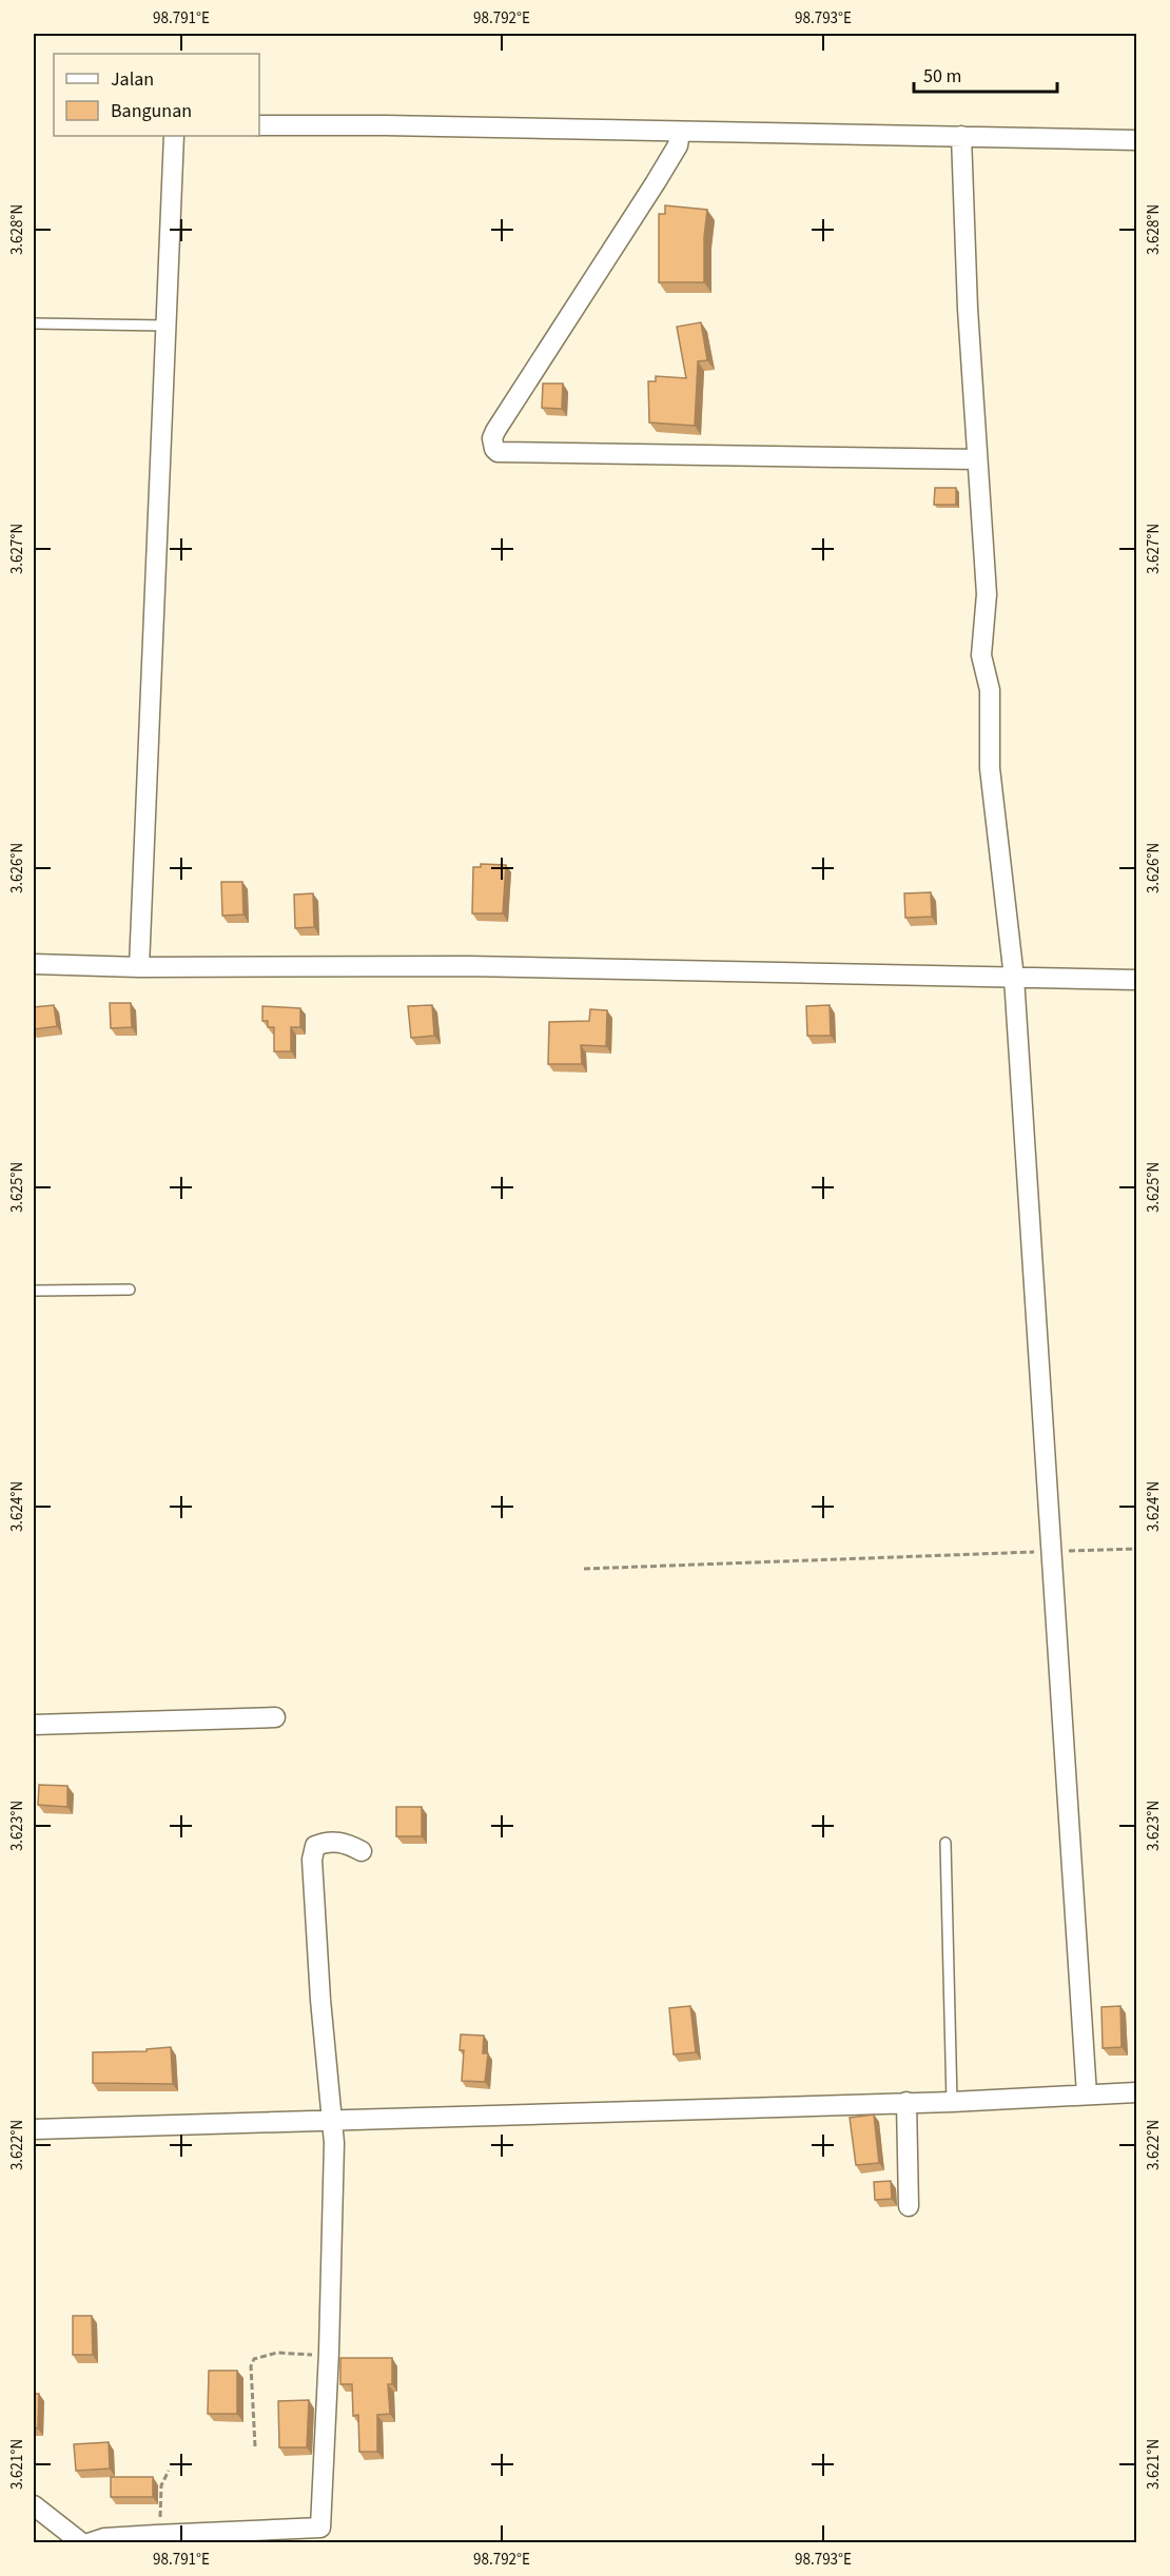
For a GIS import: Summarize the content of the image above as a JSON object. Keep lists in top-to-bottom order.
{
  "legend": ["Jalan", "Bangunan"],
  "scale_bar": "50 m",
  "coordinates": [
    "98.791°E",
    "98.792°E",
    "98.793°E",
    "3.628°N",
    "3.627°N",
    "3.626°N",
    "3.625°N",
    "3.624°N",
    "3.623°N",
    "3.622°N",
    "3.621°N"
  ]
}
